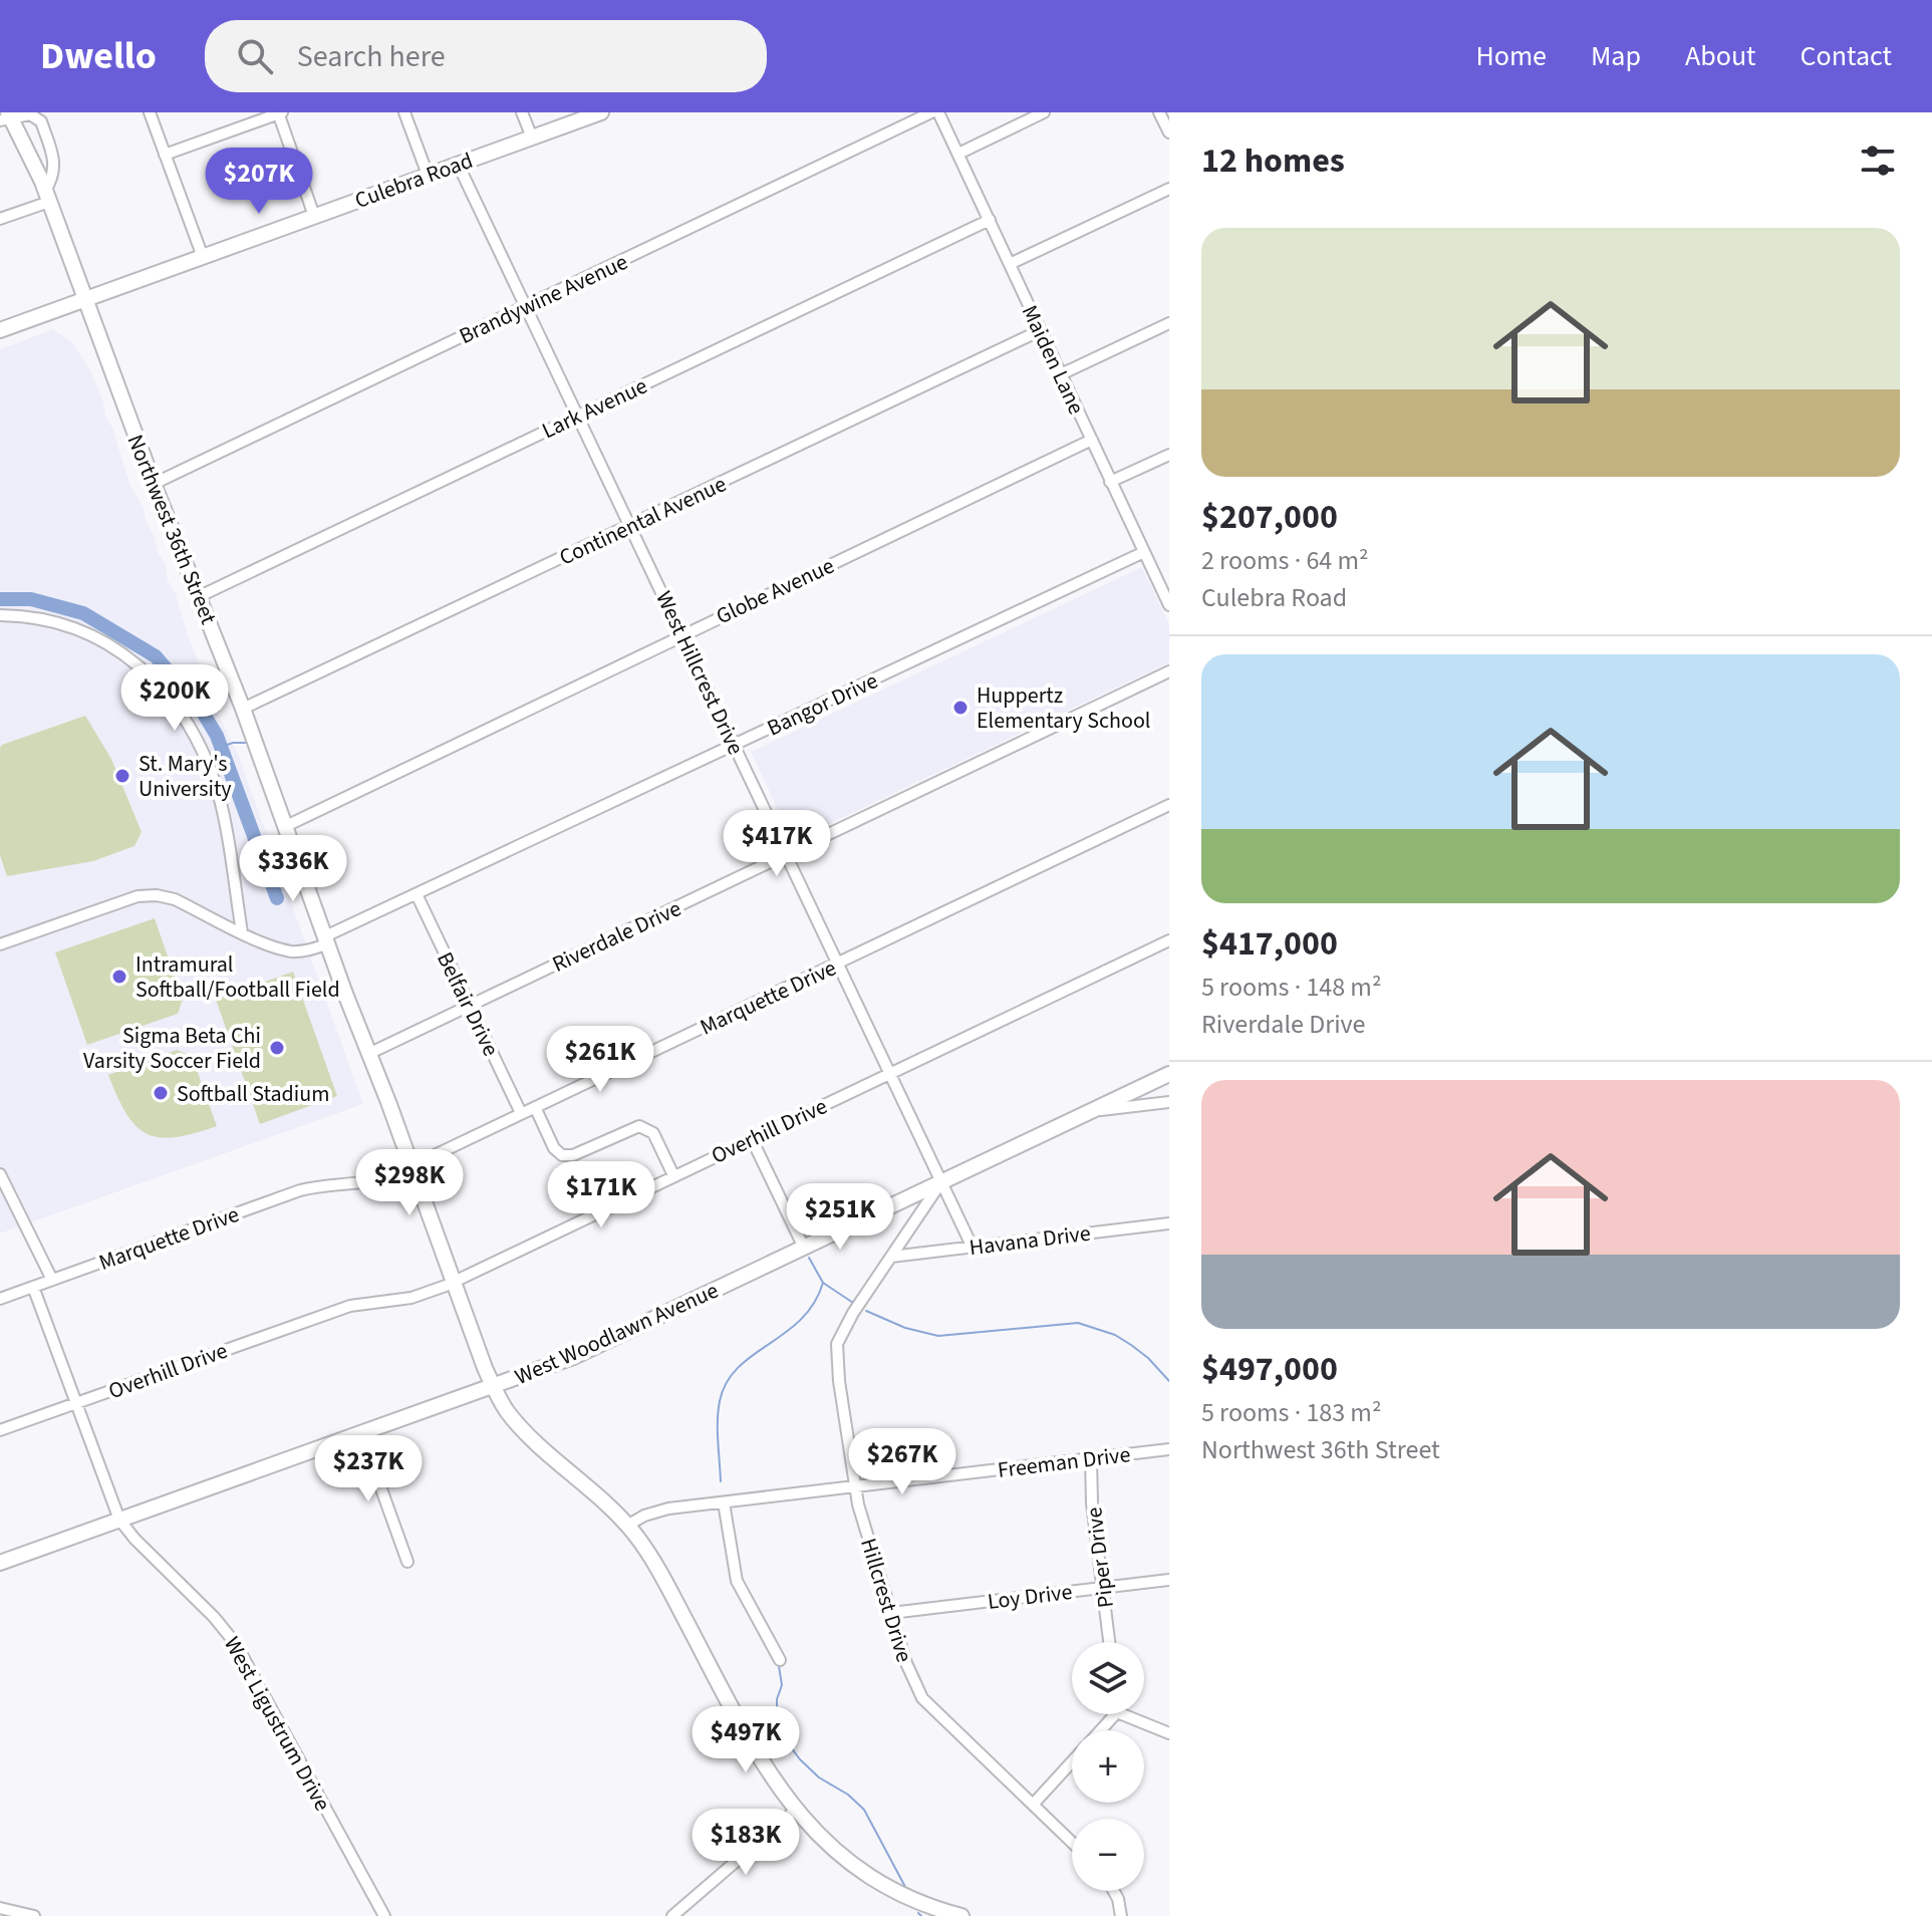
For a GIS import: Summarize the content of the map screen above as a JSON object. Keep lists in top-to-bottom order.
{
  "streets": {
    "main road": ["Culebra Road", "Northwest 36th Street", "West Woodlawn Avenue"],
    "street": [
      "Brandywine Avenue",
      "Maiden Lane",
      "Lark Avenue",
      "Continental Avenue",
      "Globe Avenue",
      "West Hillcrest Drive",
      "Bangor Drive",
      "Riverdale Drive",
      "Marquette Drive",
      "Belfair Drive",
      "Overhill Drive",
      "Havana Drive",
      "Freeman Drive",
      "Piper Drive",
      "Loy Drive",
      "Hillcrest Drive",
      "West Ligustrum Drive"
    ]
  },
  "crossings": [
    ["Culebra Road", "Northwest 36th Street"],
    ["Culebra Road", "West Hillcrest Drive"],
    ["Brandywine Avenue", "Northwest 36th Street"],
    ["Brandywine Avenue", "West Hillcrest Drive"],
    ["Maiden Lane", "Lark Avenue"],
    ["Maiden Lane", "Continental Avenue"],
    ["Maiden Lane", "Globe Avenue"],
    ["Maiden Lane", "Bangor Drive"],
    ["Lark Avenue", "Northwest 36th Street"],
    ["Lark Avenue", "West Hillcrest Drive"],
    ["Continental Avenue", "Northwest 36th Street"],
    ["Continental Avenue", "West Hillcrest Drive"],
    ["Northwest 36th Street", "Globe Avenue"],
    ["Northwest 36th Street", "Bangor Drive"],
    ["Northwest 36th Street", "Riverdale Drive"],
    ["Northwest 36th Street", "Marquette Drive"],
    ["Northwest 36th Street", "Overhill Drive"],
    ["Northwest 36th Street", "West Woodlawn Avenue"],
    ["Northwest 36th Street", "Freeman Drive"],
    ["Globe Avenue", "West Hillcrest Drive"],
    ["West Hillcrest Drive", "Bangor Drive"],
    ["West Hillcrest Drive", "Riverdale Drive"],
    ["West Hillcrest Drive", "Marquette Drive"],
    ["West Hillcrest Drive", "Overhill Drive"],
    ["West Hillcrest Drive", "West Woodlawn Avenue"],
    ["West Hillcrest Drive", "Hillcrest Drive"],
    ["Bangor Drive", "Belfair Drive"],
    ["Riverdale Drive", "Belfair Drive"],
    ["Marquette Drive", "Belfair Drive"],
    ["Marquette Drive", "West Ligustrum Drive"],
    ["Overhill Drive", "West Ligustrum Drive"],
    ["Havana Drive", "Hillcrest Drive"],
    ["West Woodlawn Avenue", "Hillcrest Drive"],
    ["West Woodlawn Avenue", "West Ligustrum Drive"],
    ["Freeman Drive", "Piper Drive"],
    ["Freeman Drive", "Hillcrest Drive"],
    ["Piper Drive", "Loy Drive"],
    ["Loy Drive", "Hillcrest Drive"]
  ],
  "places": [
    "Huppertz Elementary School",
    "St. Mary's University",
    "Intramural Softball/Football Field",
    "Sigma Beta Chi Varsity Soccer Field",
    "Softball Stadium"
  ],
  "page": {
    "header": "Dwello",
    "search": "Search here",
    "nav": [
      "Home",
      "Map",
      "About",
      "Contact"
    ],
    "heading": "12 homes",
    "price": [
      "$207K",
      "$200K",
      "$417K",
      "$336K",
      "$261K",
      "$298K",
      "$171K",
      "$251K",
      "$267K",
      "$237K",
      "$497K",
      "$183K"
    ],
    "list": [
      {
        "name": "$207,000",
        "note": "2 rooms · 64 m² · Culebra Road"
      },
      {
        "name": "$417,000",
        "note": "5 rooms · 148 m² · Riverdale Drive"
      },
      {
        "name": "$497,000",
        "note": "5 rooms · 183 m² · Northwest 36th Street"
      }
    ],
    "map_buttons": ["+", "−"]
  }
}
